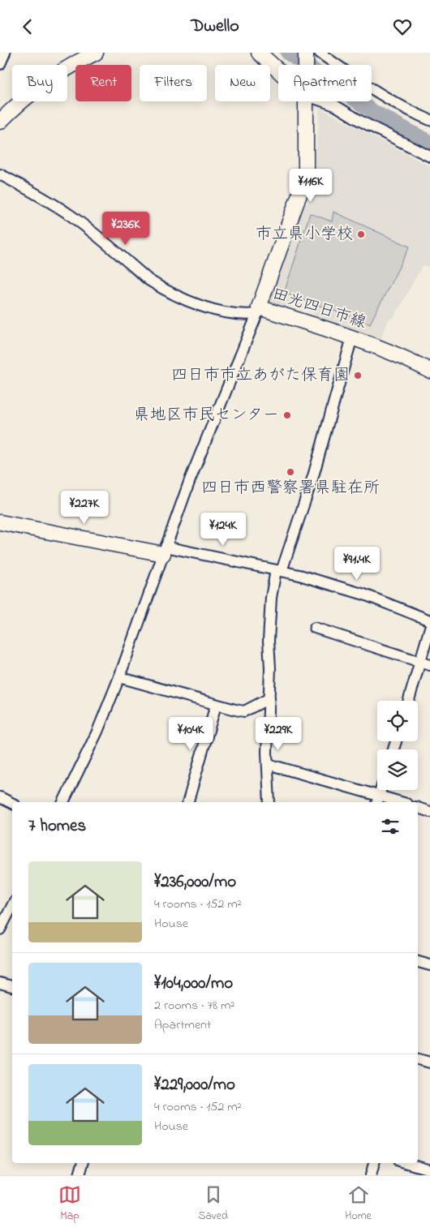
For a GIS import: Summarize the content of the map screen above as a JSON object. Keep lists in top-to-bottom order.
{
  "streets": {
    "main road": ["田光四日市線"]
  },
  "places": [
    "市立県小学校",
    "四日市市立あがた保育園",
    "県地区市民センター",
    "四日市西警察署県駐在所"
  ],
  "page": {
    "header": "Dwello",
    "chip": [
      "Buy",
      "Rent",
      "Filters",
      "New",
      "Apartment"
    ],
    "price": [
      "¥116K",
      "¥236K",
      "¥227K",
      "¥124K",
      "¥91.4K",
      "¥104K",
      "¥229K"
    ],
    "heading": "7 homes",
    "list": [
      {
        "name": "¥236,000/mo",
        "note": "4 rooms · 152 m² · House"
      },
      {
        "name": "¥104,000/mo",
        "note": "2 rooms · 78 m² · Apartment"
      },
      {
        "name": "¥229,000/mo",
        "note": "4 rooms · 152 m² · House"
      }
    ],
    "tabs": ["Map", "Saved", "Home"]
  }
}
